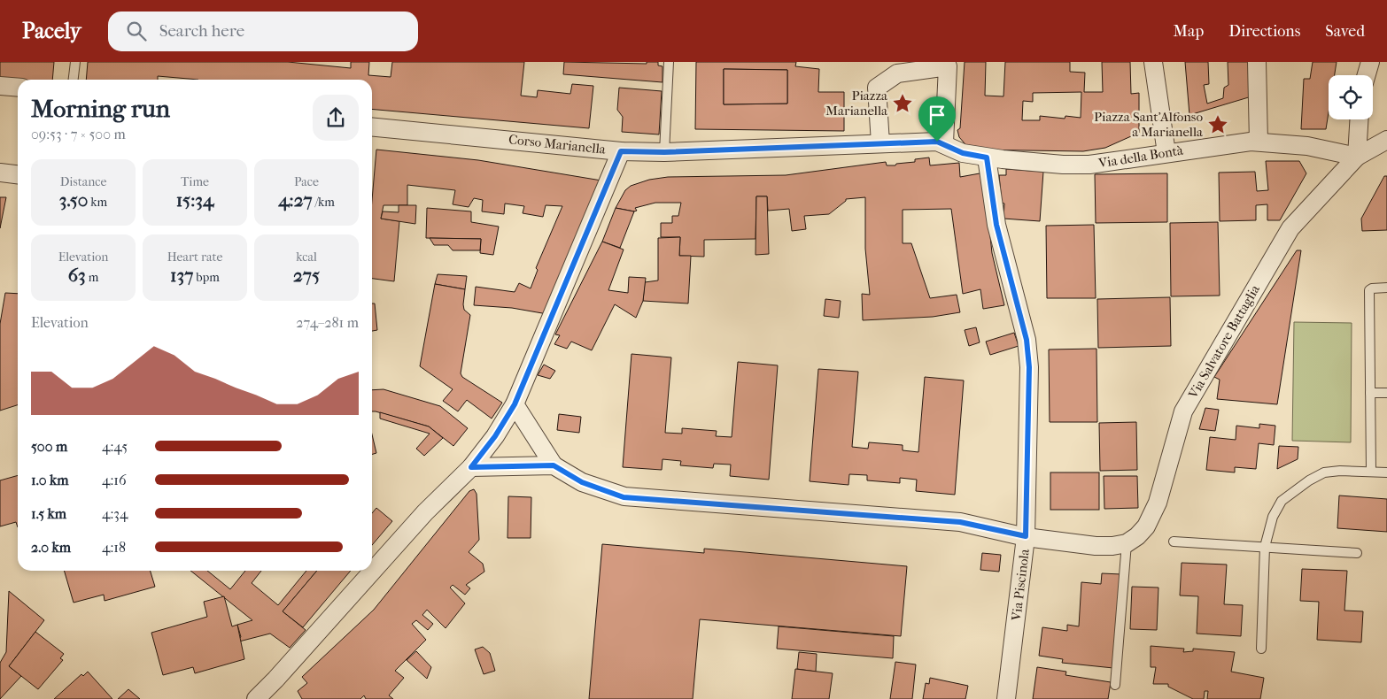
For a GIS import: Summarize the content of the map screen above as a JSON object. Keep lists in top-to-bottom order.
{
  "streets": {
    "street": [
      "Corso Marianella",
      "Via della Bontà",
      "Via Salvatore Battaglia",
      "Via Piscinola"
    ]
  },
  "crossings": [
    ["Via della Bontà", "Via Salvatore Battaglia"],
    ["Via della Bontà", "Via Piscinola"]
  ],
  "places": {
    "place": ["Piazza Marianella", "Piazza Sant'Alfonso a Marianella"]
  },
  "page": {
    "header": "Pacely",
    "search": "Search here",
    "nav": ["Map", "Directions", "Saved"],
    "heading": ["Morning run", "09:53 · 7 × 500 m"],
    "stats": [
      ["Distance", "3.50 km"],
      ["Time", "15:34"],
      ["Pace", "4:27 /km"],
      ["Elevation", "63 m"],
      ["Heart rate", "137 bpm"],
      ["kcal", "275"]
    ],
    "chart": ["Elevation", "274–281 m"],
    "list": [
      {
        "name": "500 m",
        "note": "4:45"
      },
      {
        "name": "1.0 km",
        "note": "4:16"
      },
      {
        "name": "1.5 km",
        "note": "4:34"
      },
      {
        "name": "2.0 km",
        "note": "4:18"
      }
    ]
  }
}
